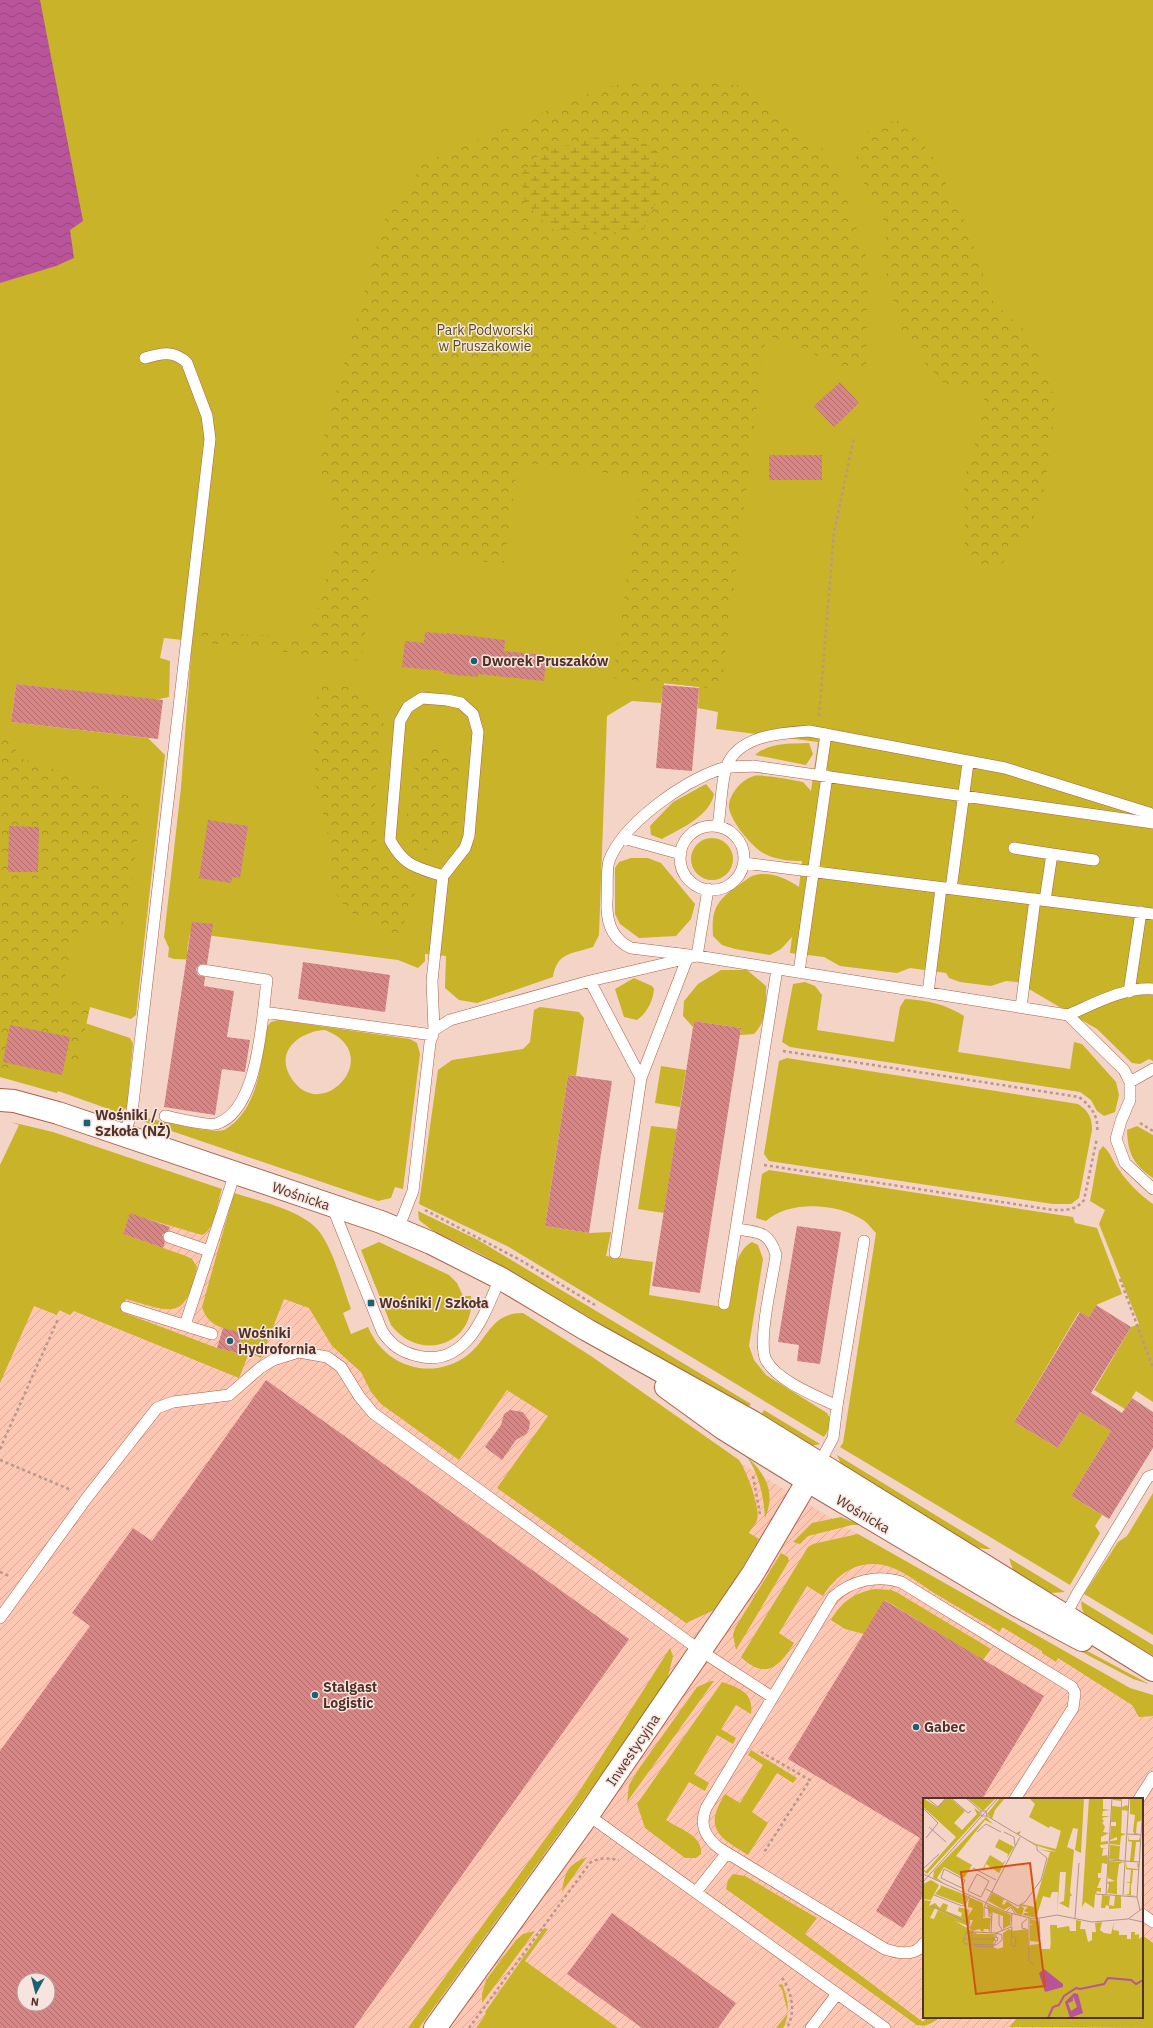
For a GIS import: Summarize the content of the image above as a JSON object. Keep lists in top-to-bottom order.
{
  "streets": {
    "street": ["Wośnicka", "Inwestycyjna"]
  },
  "crossings": [
    ["Wośnicka", "Inwestycyjna"]
  ],
  "parks": ["Park Podworski w Pruszakowie"],
  "places": {
    "other": [
      "Dworek Pruszaków",
      "Wośniki Hydrofornia",
      "Stalgast Logistic",
      "Gabec"
    ],
    "transit": ["Wośniki / Szkoła (NŻ)", "Wośniki / Szkoła"]
  },
  "north": "bottom"
}
